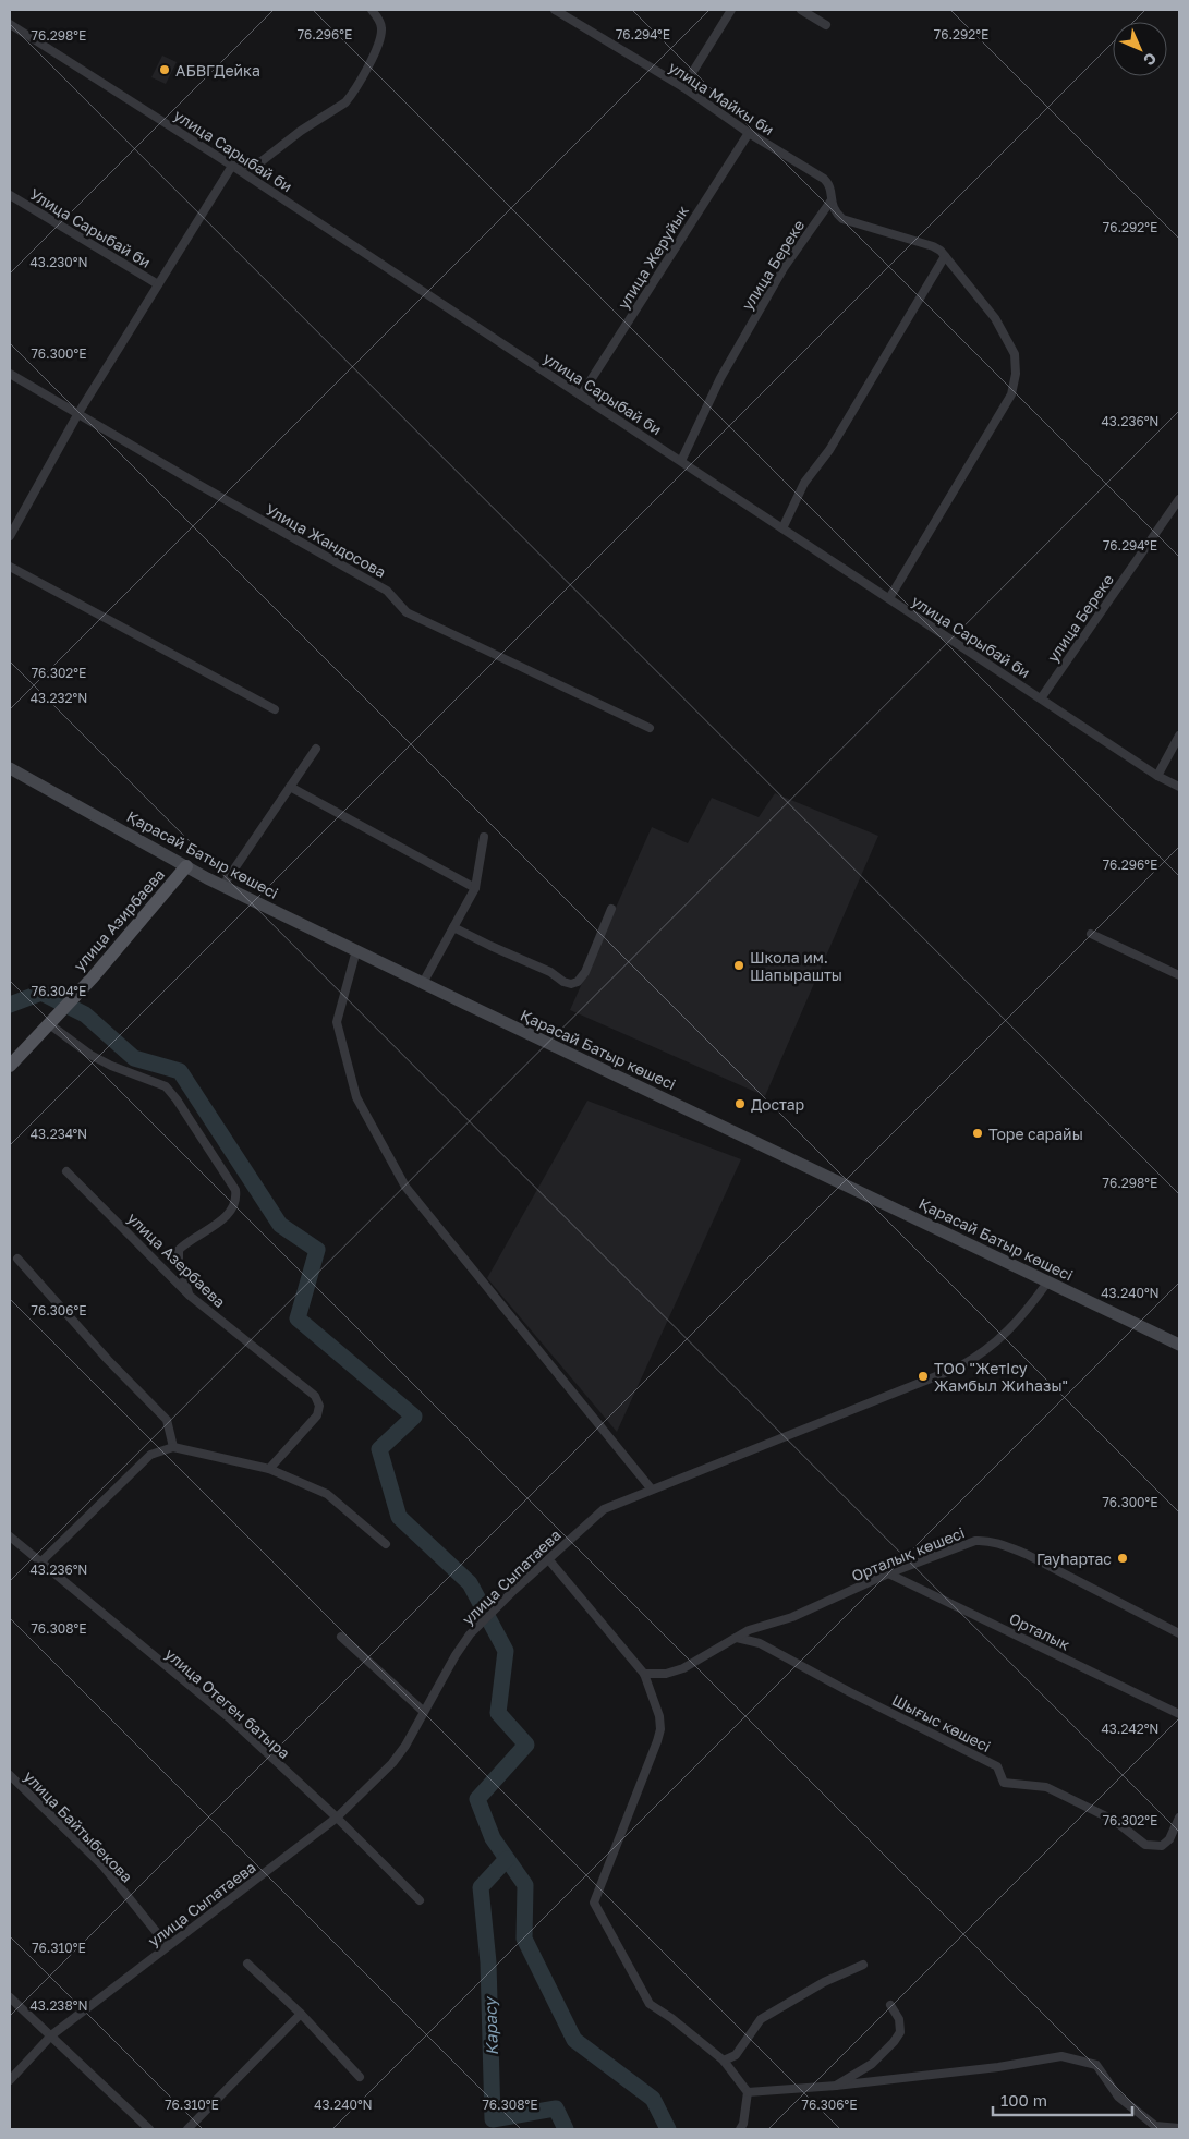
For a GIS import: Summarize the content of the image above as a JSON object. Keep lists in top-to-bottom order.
{
  "streets": {
    "main road": ["Қарасай Батыр көшесі", "улица Азирбаева"],
    "street": [
      "улица Майкы би",
      "улица Сарыбай би",
      "Улица Сарыбай би",
      "улица Жеруйык",
      "улица Береке",
      "Улица Жандосова",
      "улица Азербаева",
      "Орталық көшесі",
      "улица Сыпатаева",
      "Орталык",
      "улица Отеген батыра",
      "Шығыс көшесі",
      "улица Байтыбекова"
    ]
  },
  "crossings": [
    ["улица Майкы би", "улица Жеруйык"],
    ["улица Майкы би", "улица Береке"],
    ["улица Сарыбай би", "улица Жеруйык"],
    ["улица Сарыбай би", "улица Береке"],
    ["Қарасай Батыр көшесі", "улица Азирбаева"],
    ["Қарасай Батыр көшесі", "улица Сыпатаева"],
    ["Орталық көшесі", "Орталык"],
    ["Орталық көшесі", "Шығыс көшесі"],
    ["улица Сыпатаева", "улица Отеген батыра"],
    ["улица Сыпатаева", "улица Байтыбекова"]
  ],
  "water": ["Карасу"],
  "places": [
    "АБВГДейка",
    "Школа им. Шапырашты",
    "Достар",
    "Торе сарайы",
    "ТОО \"ЖетIсу Жамбыл Жиhазы\"",
    "Гауhартас"
  ],
  "scale_bar": "100 m",
  "north": "bottom right",
  "coordinates": [
    "76.296°E",
    "76.294°E",
    "76.292°E",
    "76.298°E",
    "43.230°N",
    "76.300°E",
    "43.236°N",
    "76.302°E",
    "43.232°N",
    "76.304°E",
    "43.234°N",
    "43.240°N",
    "76.306°E",
    "76.308°E",
    "43.242°N",
    "76.310°E",
    "43.238°N"
  ]
}
